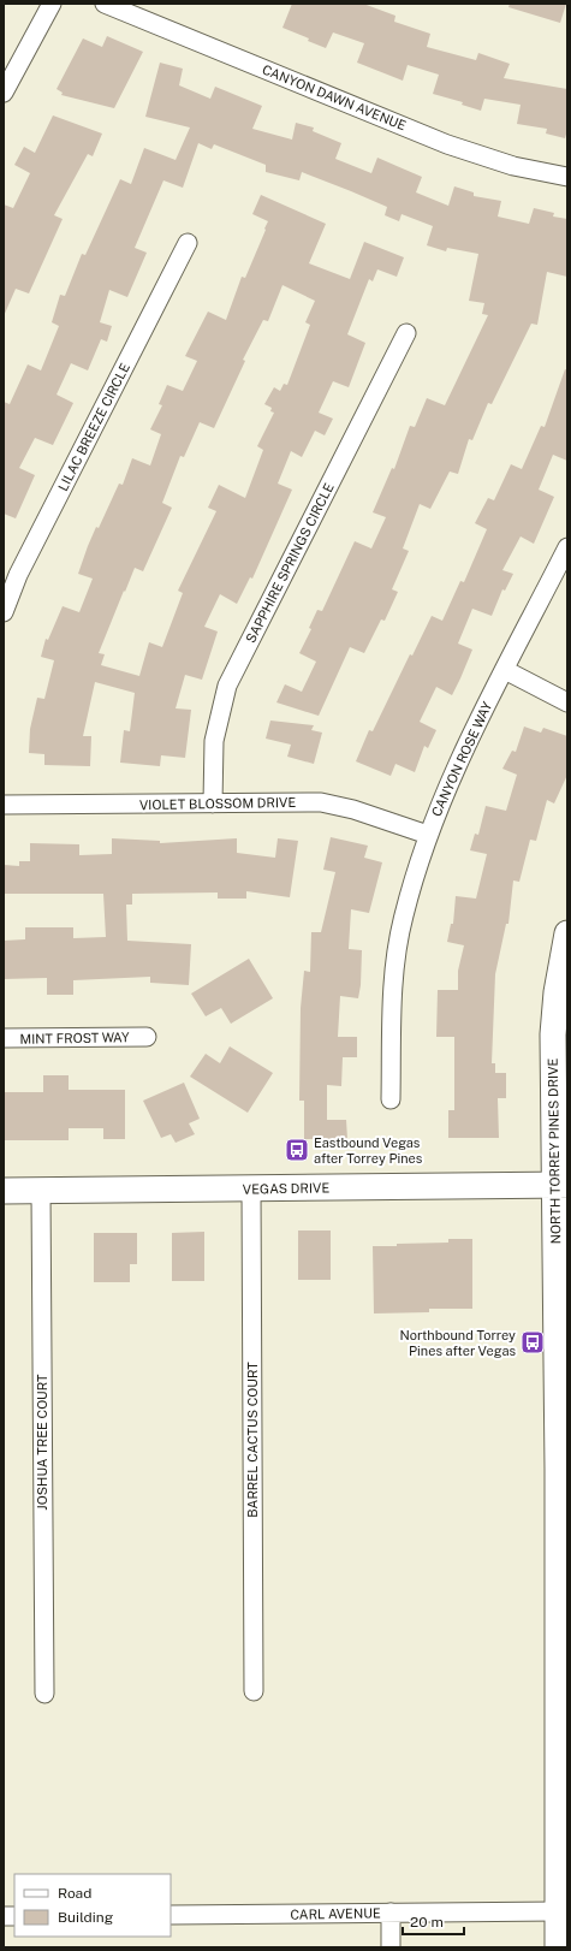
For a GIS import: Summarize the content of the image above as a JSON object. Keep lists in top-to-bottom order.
{
  "streets": {
    "main road": ["NORTH TORREY PINES DRIVE", "VEGAS DRIVE"],
    "street": [
      "CANYON DAWN AVENUE",
      "LILAC BREEZE CIRCLE",
      "SAPPHIRE SPRINGS CIRCLE",
      "CANYON ROSE WAY",
      "VIOLET BLOSSOM DRIVE",
      "MINT FROST WAY",
      "BARREL CACTUS COURT",
      "JOSHUA TREE COURT",
      "CARL AVENUE"
    ]
  },
  "crossings": [
    ["SAPPHIRE SPRINGS CIRCLE", "VIOLET BLOSSOM DRIVE"],
    ["CANYON ROSE WAY", "VIOLET BLOSSOM DRIVE"],
    ["NORTH TORREY PINES DRIVE", "VEGAS DRIVE"],
    ["NORTH TORREY PINES DRIVE", "CARL AVENUE"],
    ["VEGAS DRIVE", "BARREL CACTUS COURT"],
    ["VEGAS DRIVE", "JOSHUA TREE COURT"]
  ],
  "places": {
    "bus stop": ["Eastbound Vegas after Torrey Pines", "Northbound Torrey Pines after Vegas"]
  },
  "legend": ["Road", "Building"],
  "scale_bar": "20 m"
}
